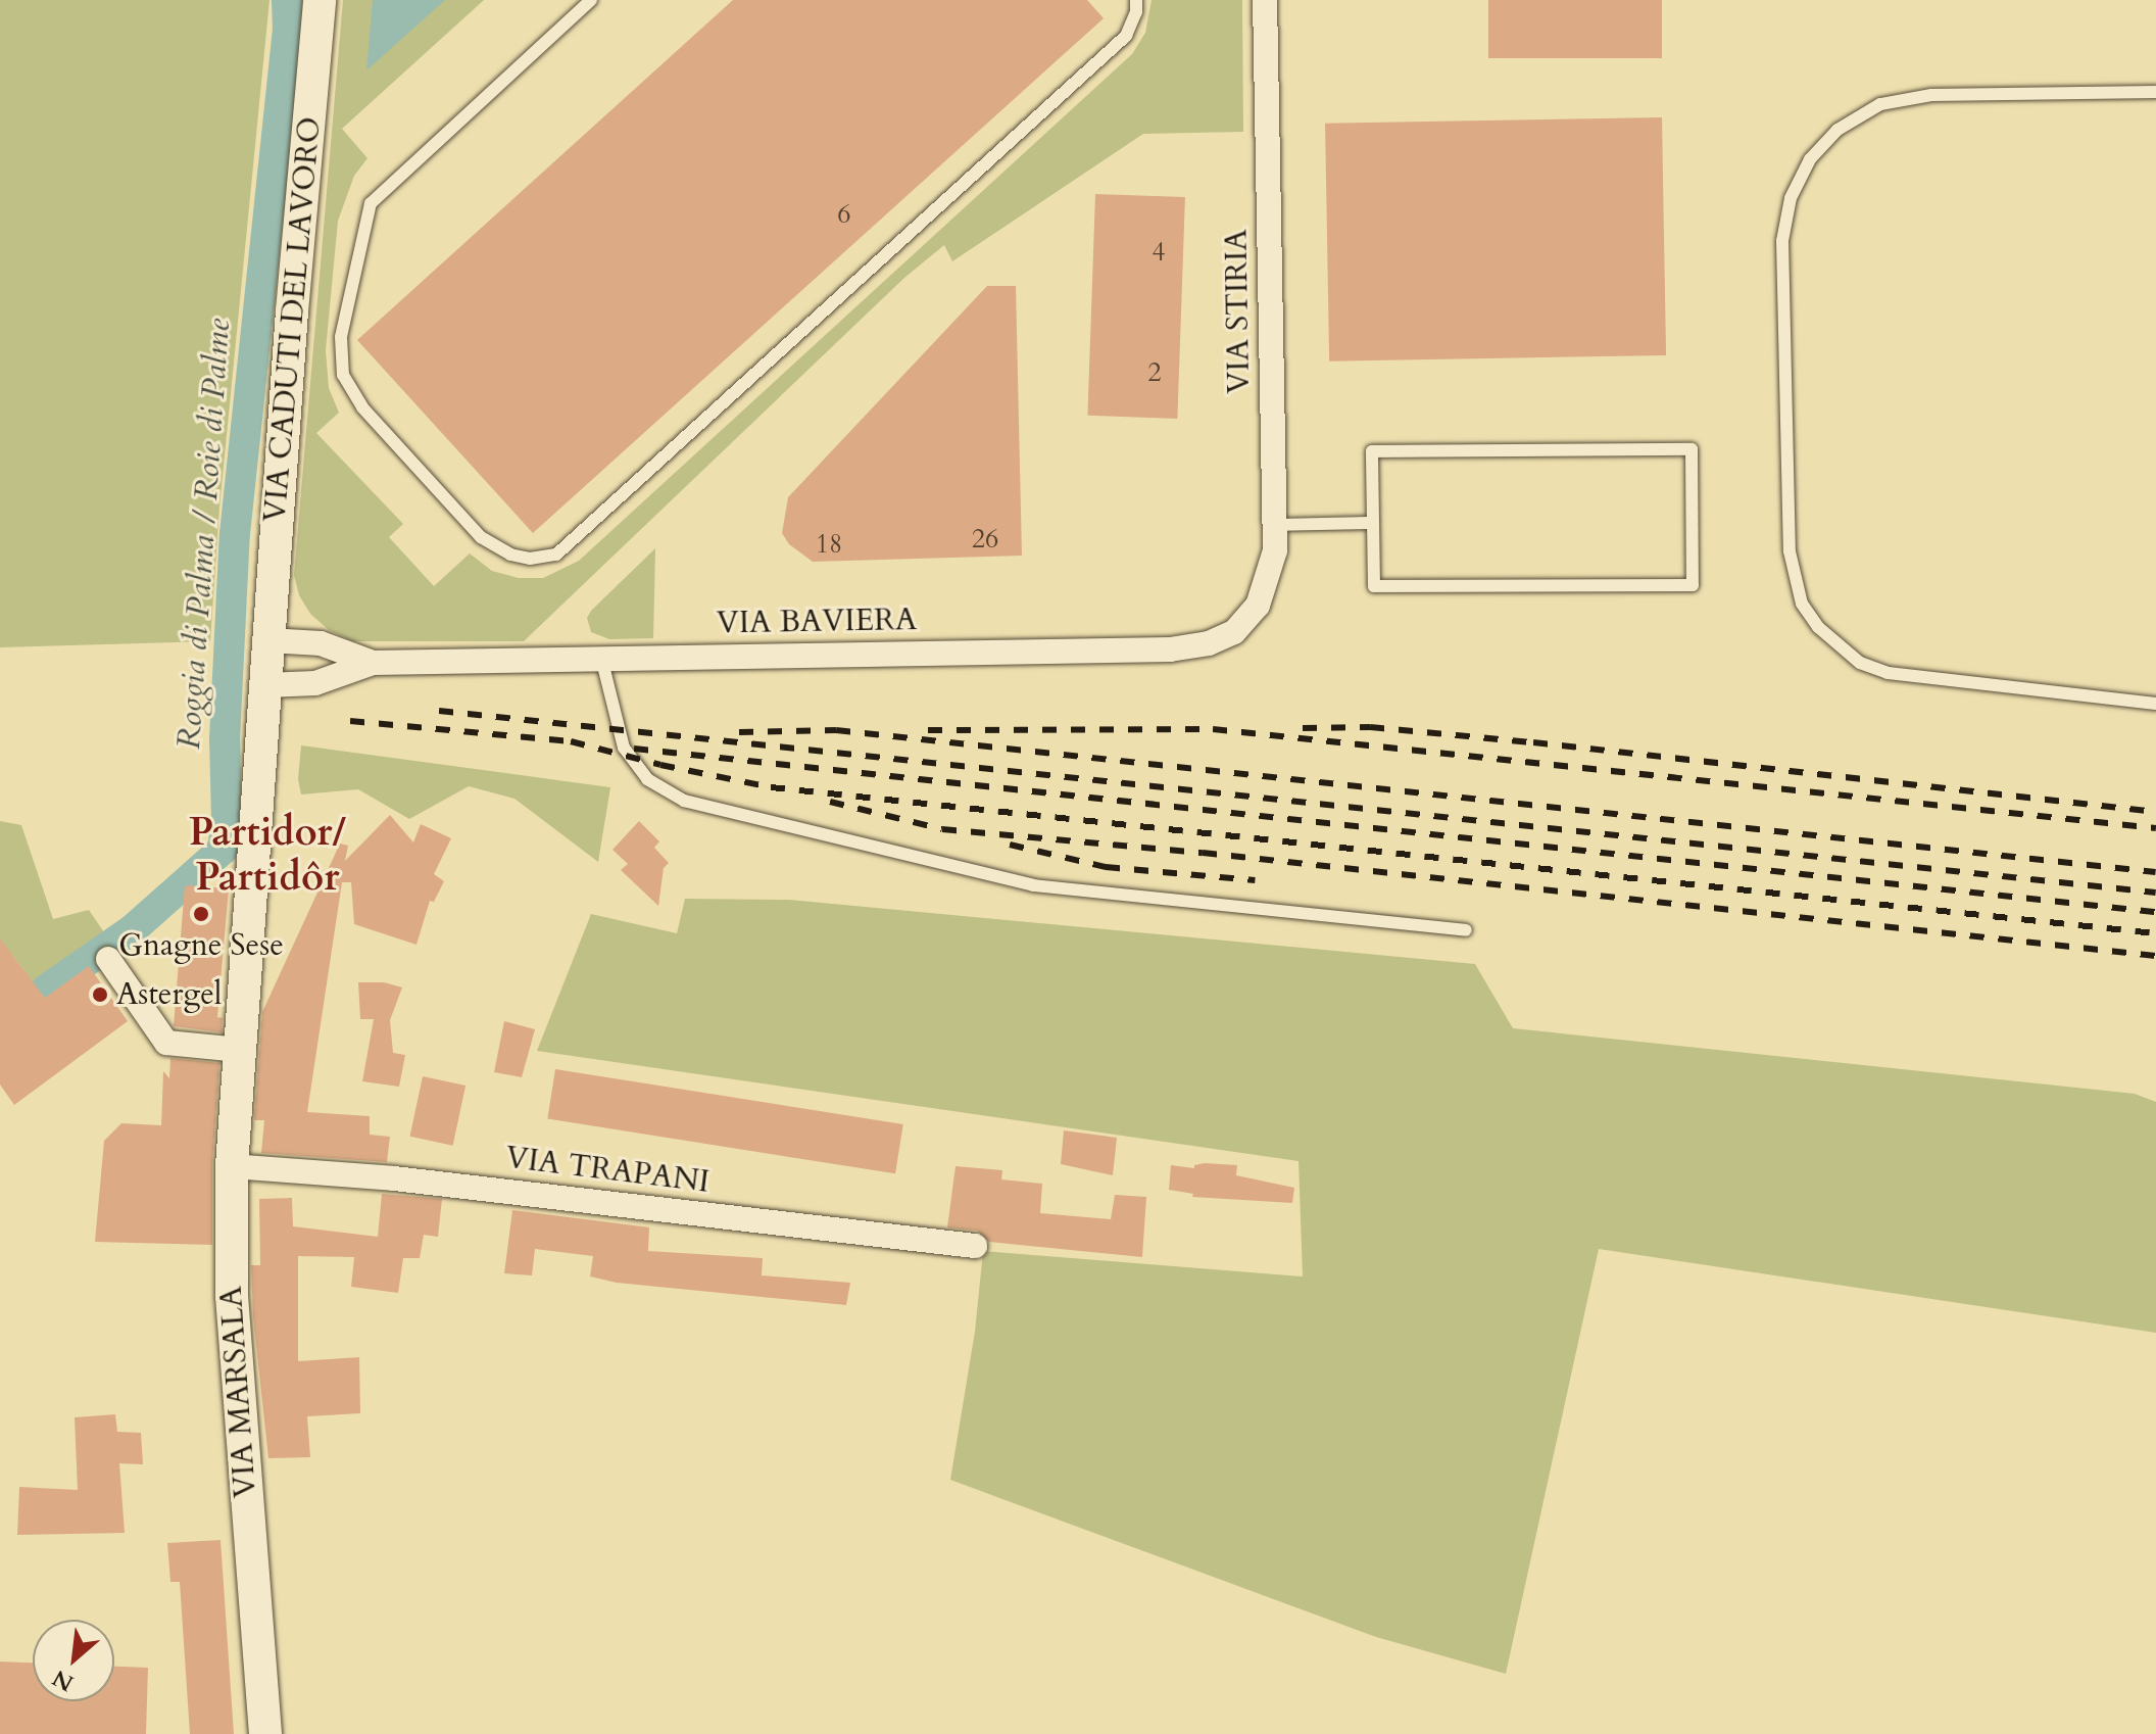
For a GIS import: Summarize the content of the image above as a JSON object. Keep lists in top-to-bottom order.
{
  "streets": {
    "street": [
      "VIA STIRIA",
      "VIA CADUTI DEL LAVORO",
      "VIA BAVIERA",
      "VIA TRAPANI",
      "VIA MARSALA"
    ]
  },
  "crossings": [
    ["VIA STIRIA", "VIA BAVIERA"],
    ["VIA CADUTI DEL LAVORO", "VIA BAVIERA"],
    ["VIA CADUTI DEL LAVORO", "VIA MARSALA"],
    ["VIA BAVIERA", "VIA MARSALA"],
    ["VIA TRAPANI", "VIA MARSALA"]
  ],
  "districts": ["Partidor/ Partidôr"],
  "water": ["Roggia di Palma / Roie di Palme"],
  "places": ["Gnagne Sese", "Astergel"],
  "house_numbers": [
    "6",
    "4",
    "2",
    "26",
    "18"
  ],
  "north": "bottom left"
}
